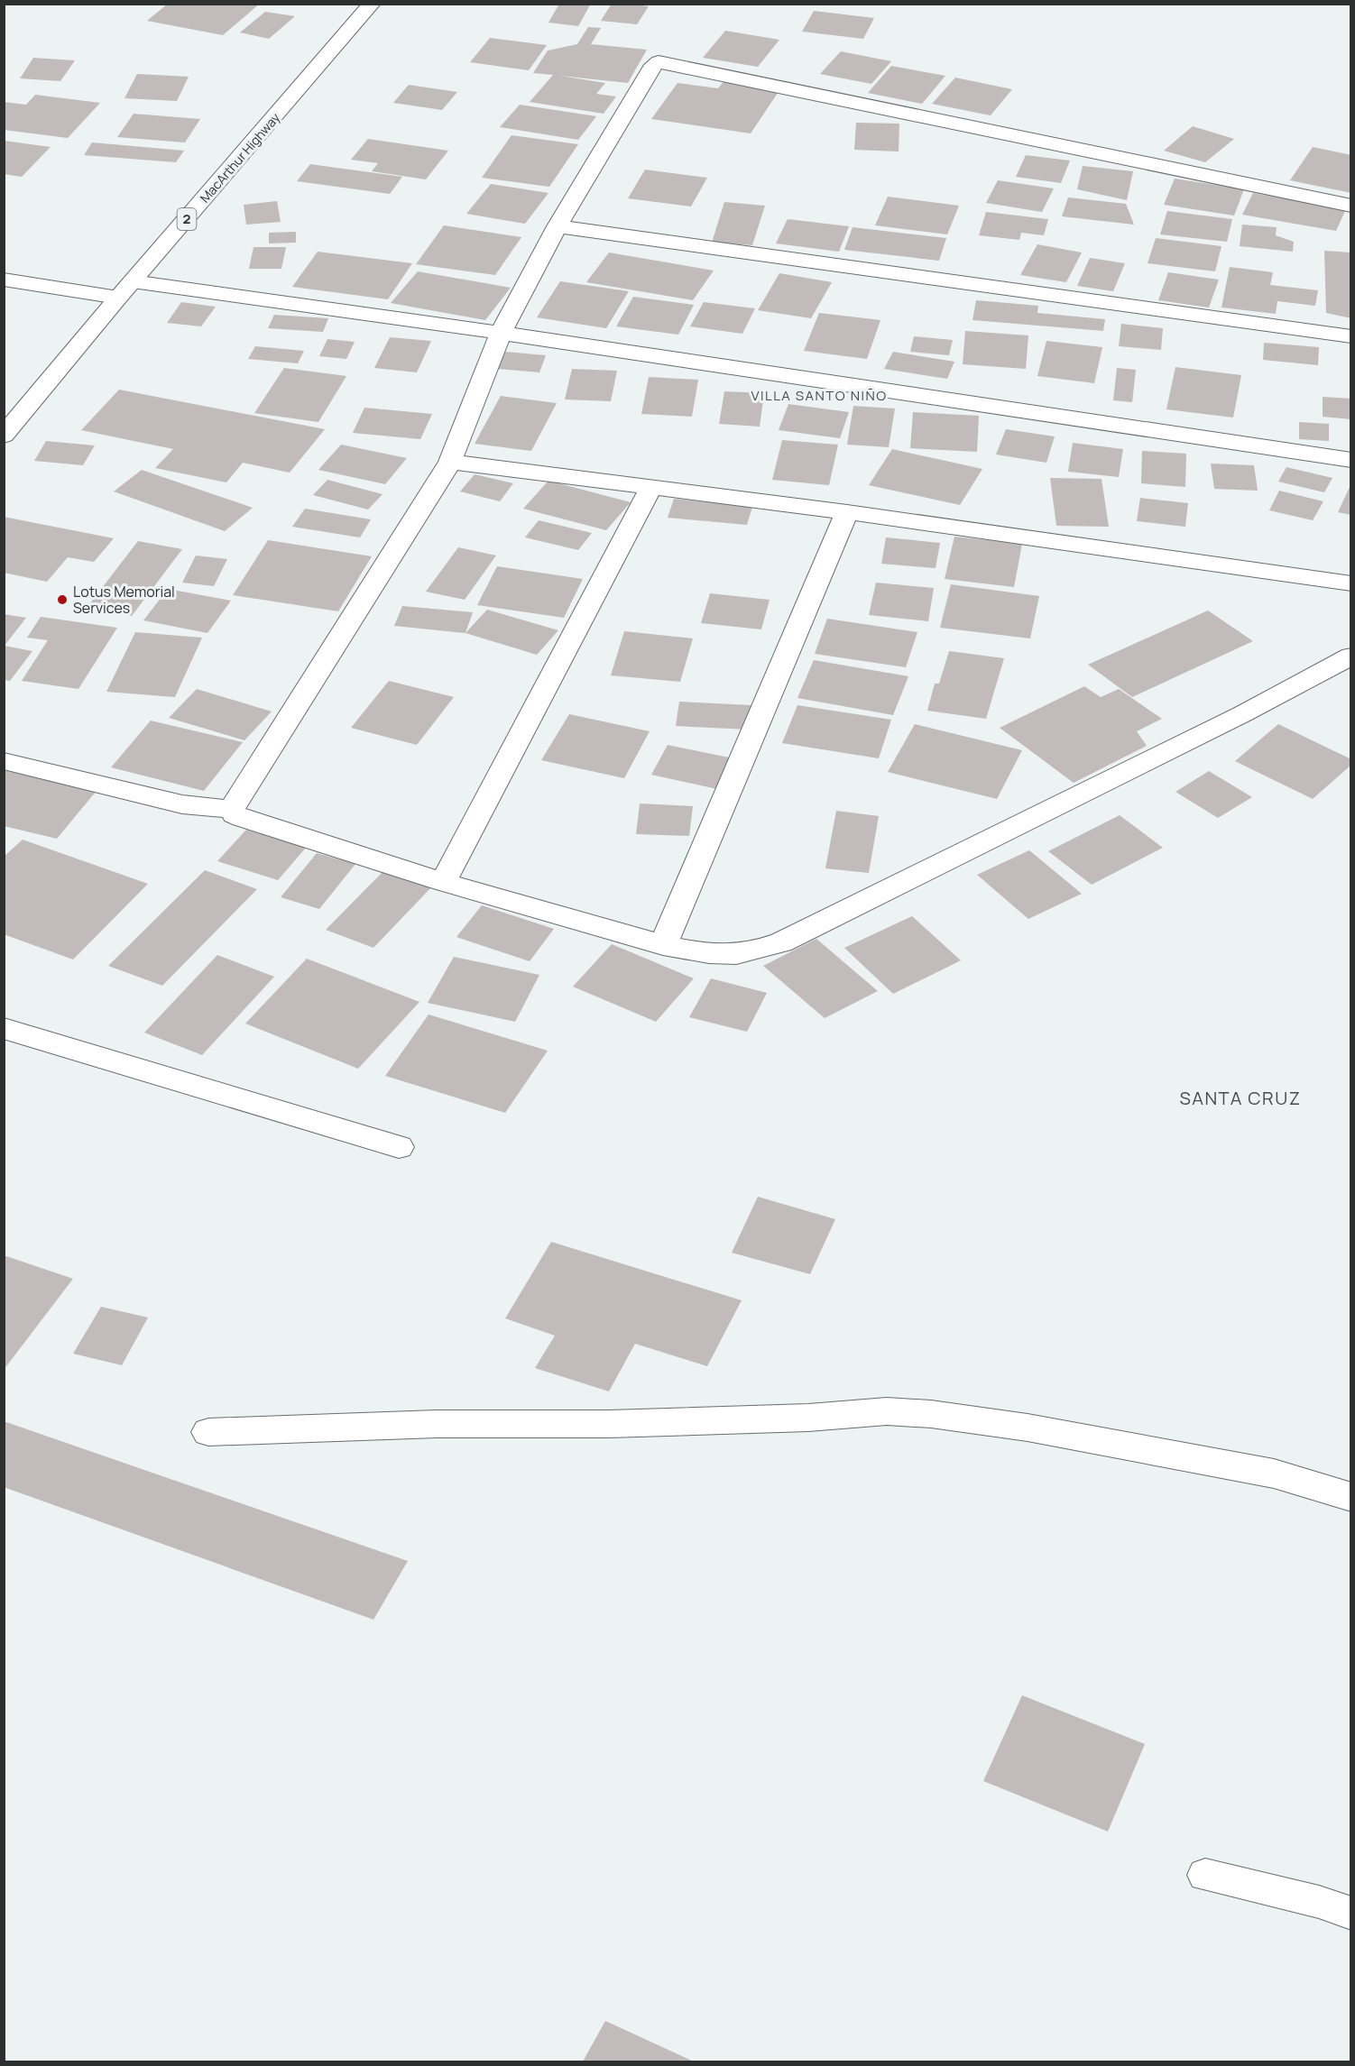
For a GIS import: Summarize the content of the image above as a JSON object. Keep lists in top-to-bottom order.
{
  "streets": {
    "main road": ["MacArthur Highway", "2"]
  },
  "districts": ["VILLA SANTO NIÑO", "SANTA CRUZ"],
  "places": ["Lotus Memorial Services"]
}
